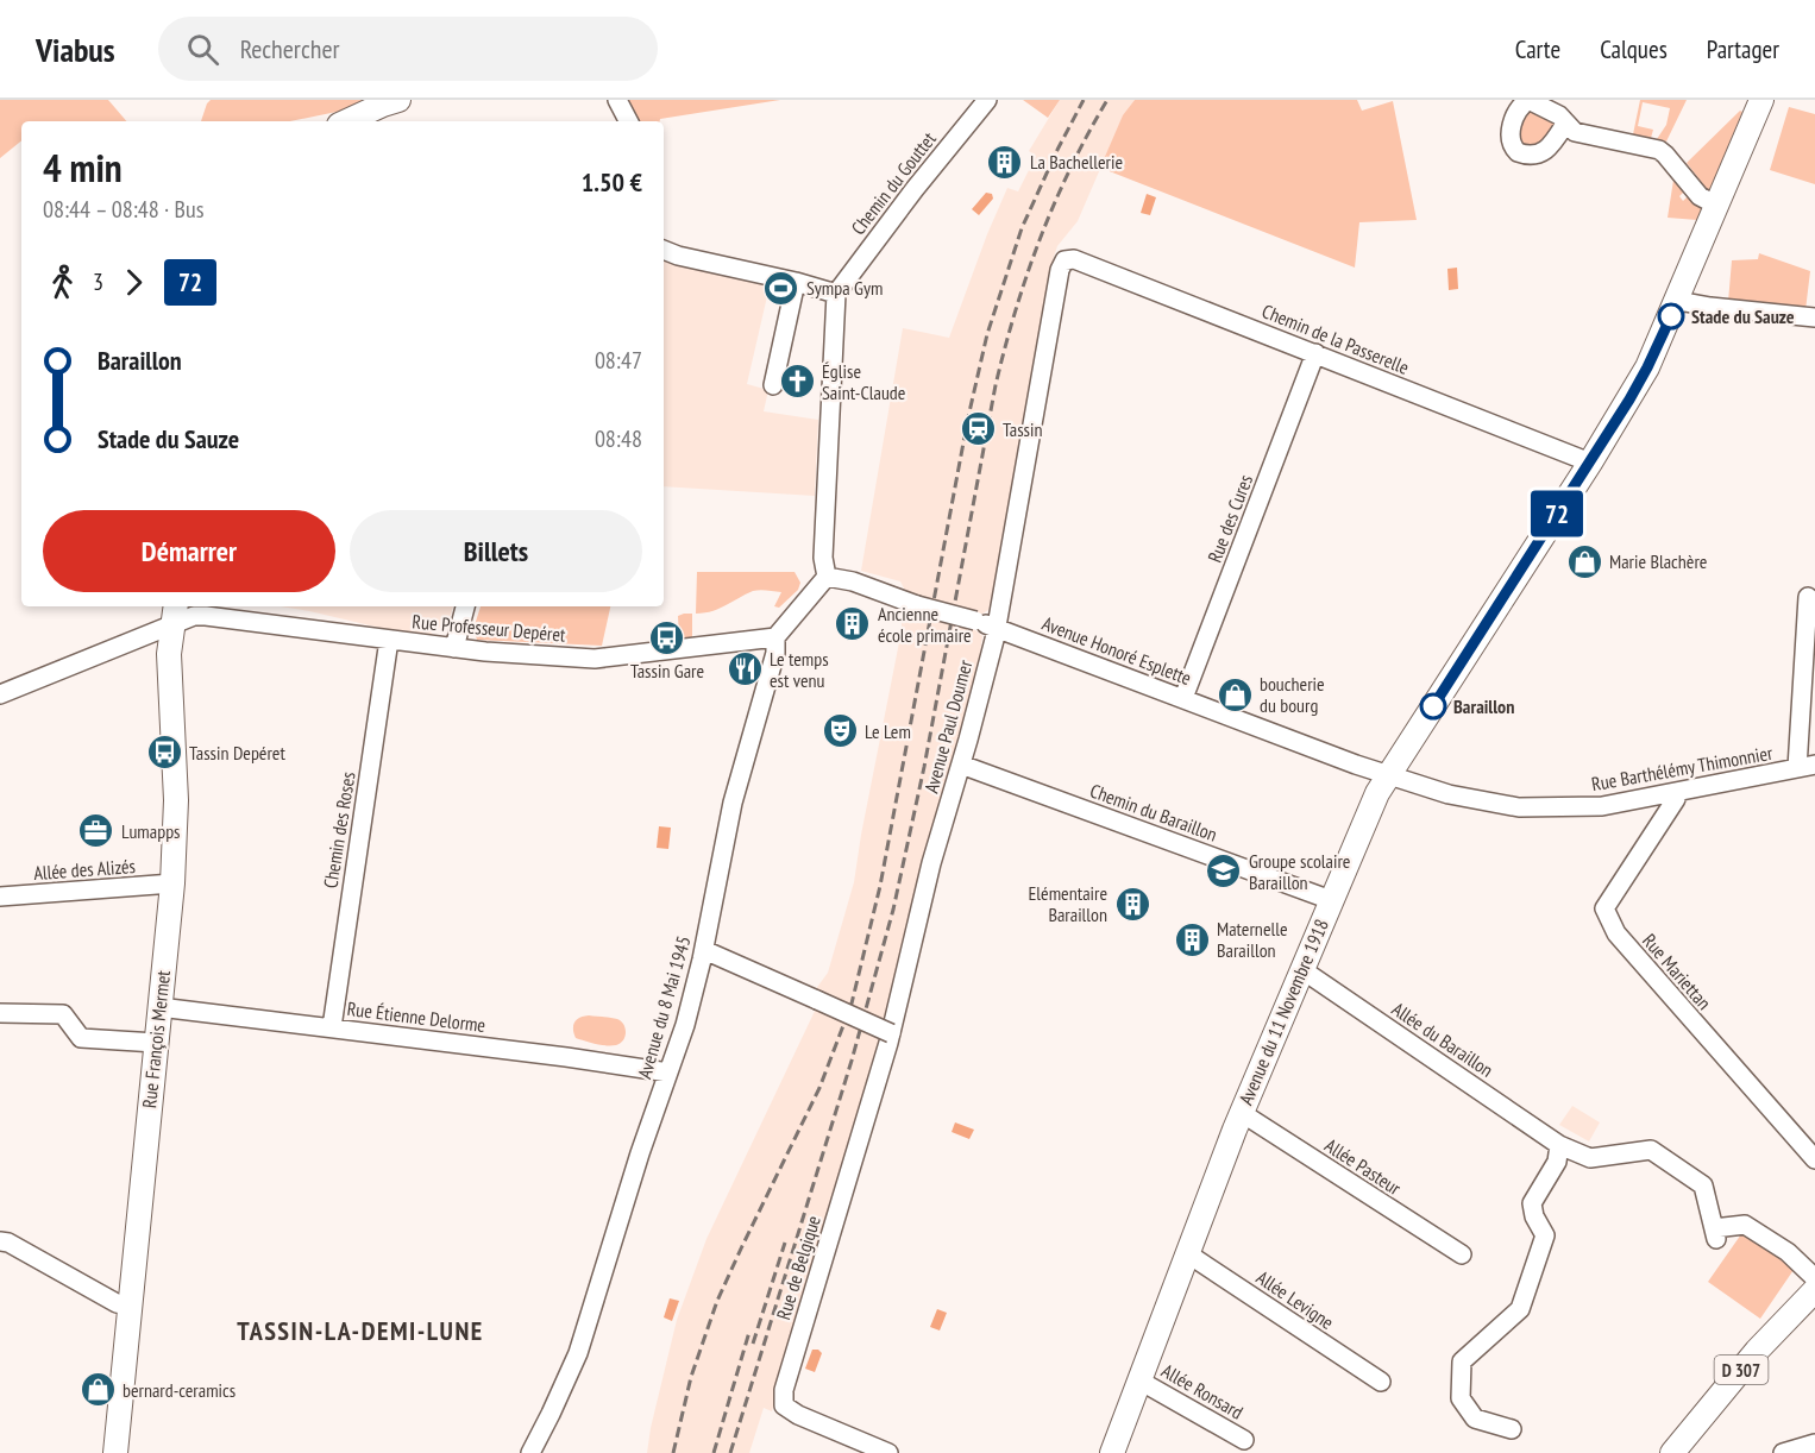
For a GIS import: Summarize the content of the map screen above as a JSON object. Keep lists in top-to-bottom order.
{
  "streets": {
    "main road": ["Avenue du 11 Novembre 1918", "Rue François Mermet", "D 307"],
    "street": [
      "Chemin du Gouttet",
      "Chemin de la Passerelle",
      "Rue des Cures",
      "Rue Professeur Depéret",
      "Avenue Honoré Esplette",
      "Avenue Paul Doumer",
      "Rue Barthélémy Thimonnier",
      "Chemin du Baraillon",
      "Chemin des Roses",
      "Allée des Alizés",
      "Rue Mariettan",
      "Avenue du 8 Mai 1945",
      "Rue Étienne Delorme",
      "Allée du Baraillon",
      "Allée Pasteur",
      "Rue de Belgique",
      "Allée Levigne",
      "Allée Ronsard"
    ]
  },
  "crossings": [
    ["Chemin de la Passerelle", "Rue des Cures"],
    ["Chemin de la Passerelle", "Avenue Paul Doumer"],
    ["Chemin de la Passerelle", "Avenue du 11 Novembre 1918"],
    ["Rue des Cures", "Avenue Honoré Esplette"],
    ["Rue Professeur Depéret", "Chemin des Roses"],
    ["Rue Professeur Depéret", "Avenue du 8 Mai 1945"],
    ["Rue Professeur Depéret", "Rue François Mermet"],
    ["Avenue Honoré Esplette", "Avenue Paul Doumer"],
    ["Avenue Honoré Esplette", "Rue Barthélémy Thimonnier"],
    ["Avenue Honoré Esplette", "Avenue du 11 Novembre 1918"],
    ["Avenue Paul Doumer", "Chemin du Baraillon"],
    ["Avenue Paul Doumer", "Rue de Belgique"],
    ["Rue Barthélémy Thimonnier", "Rue Mariettan"],
    ["Rue Barthélémy Thimonnier", "Avenue du 11 Novembre 1918"],
    ["Chemin du Baraillon", "Avenue du 11 Novembre 1918"],
    ["Chemin des Roses", "Rue Étienne Delorme"],
    ["Allée des Alizés", "Rue François Mermet"],
    ["Avenue du 8 Mai 1945", "Rue Étienne Delorme"],
    ["Avenue du 11 Novembre 1918", "Allée du Baraillon"],
    ["Avenue du 11 Novembre 1918", "Allée Pasteur"],
    ["Avenue du 11 Novembre 1918", "Allée Levigne"],
    ["Avenue du 11 Novembre 1918", "Allée Ronsard"],
    ["Rue Étienne Delorme", "Rue François Mermet"]
  ],
  "districts": ["TASSIN-LA-DEMI-LUNE"],
  "places": {
    "building": [
      "La Bachellerie",
      "Ancienne école primaire",
      "Elémentaire Baraillon",
      "Maternelle Baraillon"
    ],
    "sports": ["Sympa Gym"],
    "other": ["Stade du Sauze", "Baraillon"],
    "church": ["Église Saint-Claude"],
    "station": ["Tassin"],
    "shop": ["Marie Blachère", "boucherie du bourg", "bernard-ceramics"],
    "bus stop": ["Tassin Gare", "Tassin Depéret"],
    "restaurant": ["Le temps est venu"],
    "theatre": ["Le Lem"],
    "office": ["Lumapps"],
    "school or university": ["Groupe scolaire Baraillon"]
  },
  "lines": ["bus line 72"],
  "page": {
    "header": "Viabus",
    "search": "Rechercher",
    "nav": ["Carte", "Calques", "Partager"],
    "on_map": "72",
    "heading": ["4 min", "08:44 – 08:48 · Bus", "1.50 €"],
    "legs": ["3", "72"],
    "list": [
      {
        "name": "Baraillon",
        "value": "08:47"
      },
      {
        "name": "Stade du Sauze",
        "value": "08:48"
      }
    ],
    "buttons": ["Démarrer", "Billets"]
  }
}
